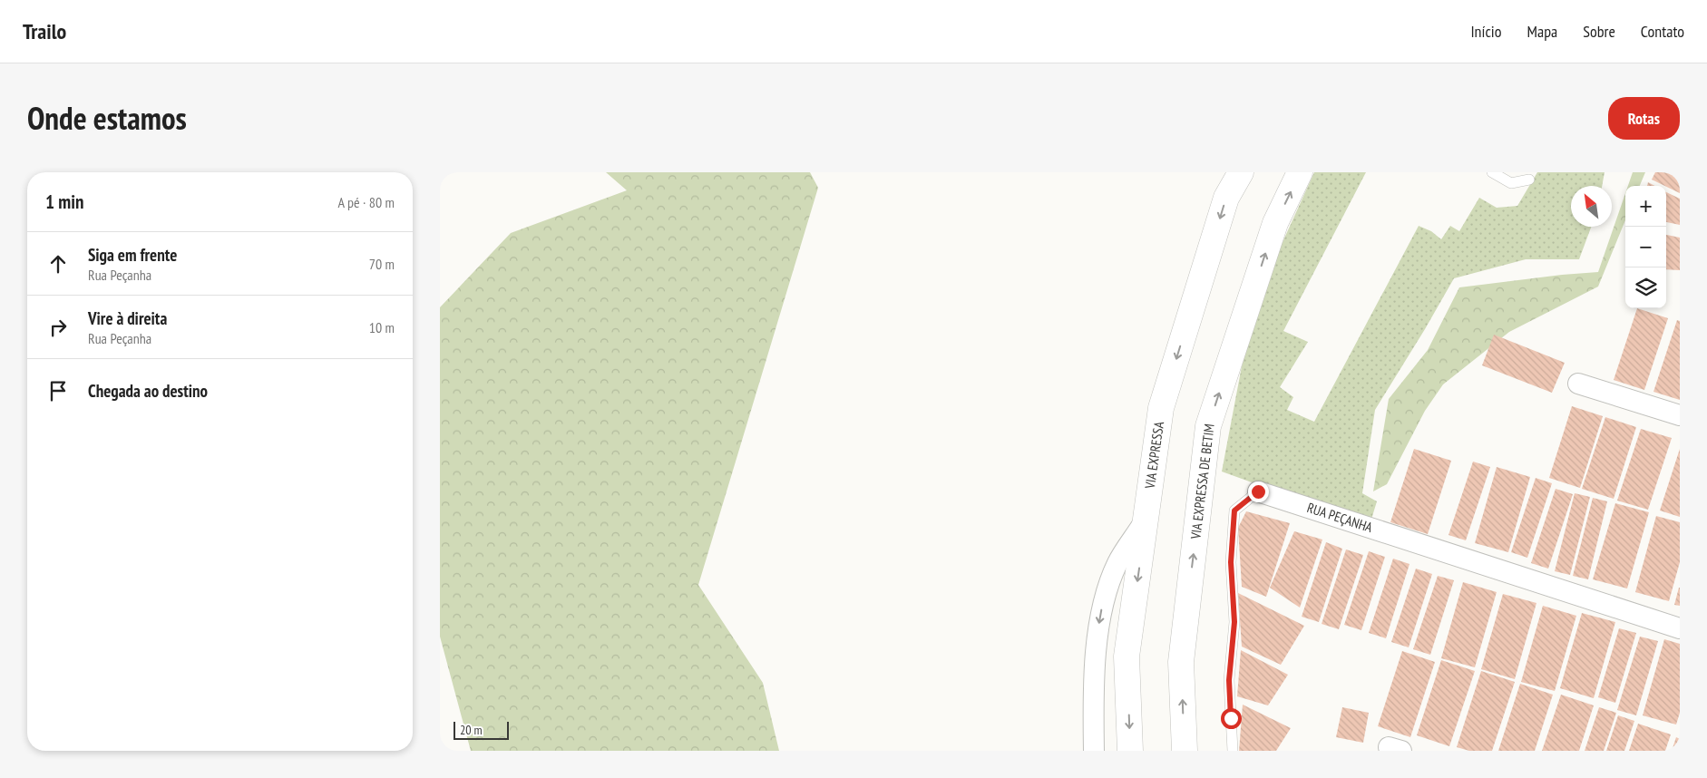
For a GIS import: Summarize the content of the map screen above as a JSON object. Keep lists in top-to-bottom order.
{
  "streets": {
    "highway": ["VIA EXPRESSA", "VIA EXPRESSA DE BETIM"],
    "street": ["RUA PEÇANHA"]
  },
  "one_way": ["VIA EXPRESSA", "VIA EXPRESSA DE BETIM"],
  "scale_bar": "20 m",
  "north": "top left",
  "page": {
    "header": "Trailo",
    "nav": [
      "Início",
      "Mapa",
      "Sobre",
      "Contato"
    ],
    "title": "Onde estamos",
    "buttons": "Rotas",
    "heading": ["1 min", "A pé · 80 m"],
    "map_buttons": ["+", "−"],
    "list": [
      ["Siga em frente", "Rua Peçanha", "70 m"],
      ["Vire à direita", "Rua Peçanha", "10 m"],
      "Chegada ao destino"
    ],
    "scale": "20 m"
  }
}
